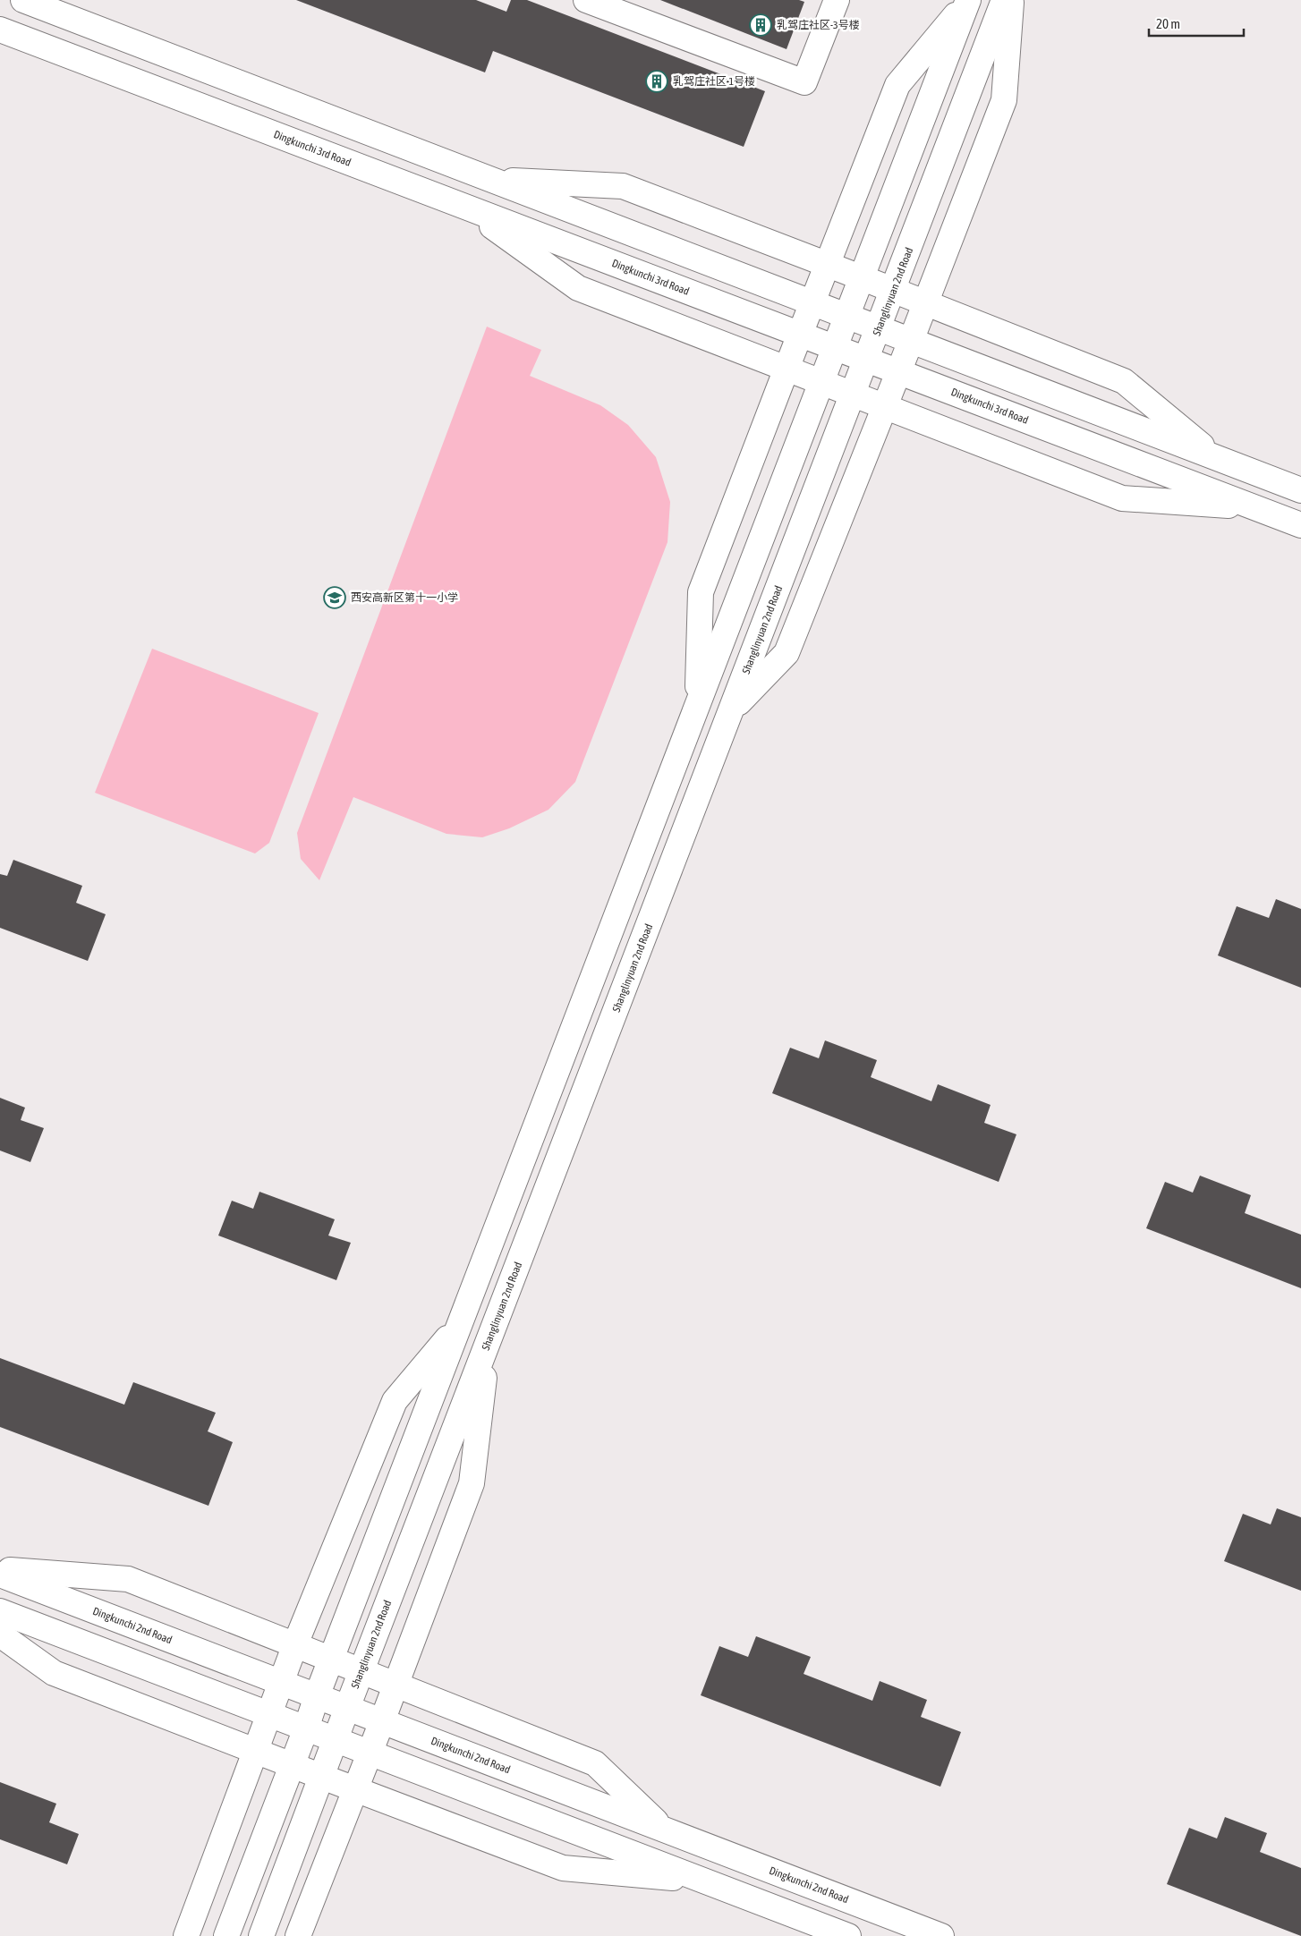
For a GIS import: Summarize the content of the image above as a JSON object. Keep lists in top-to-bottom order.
{
  "streets": {
    "street": ["Dingkunchi 3rd Road", "Shanglinyuan 2nd Road", "Dingkunchi 2nd Road"]
  },
  "crossings": [
    ["Dingkunchi 3rd Road", "Shanglinyuan 2nd Road"],
    ["Shanglinyuan 2nd Road", "Dingkunchi 2nd Road"]
  ],
  "places": {
    "building": ["乳驾庄社区-3号楼", "乳驾庄社区-1号楼"],
    "school or university": ["西安高新区第十一小学"]
  },
  "scale_bar": "20 m"
}
